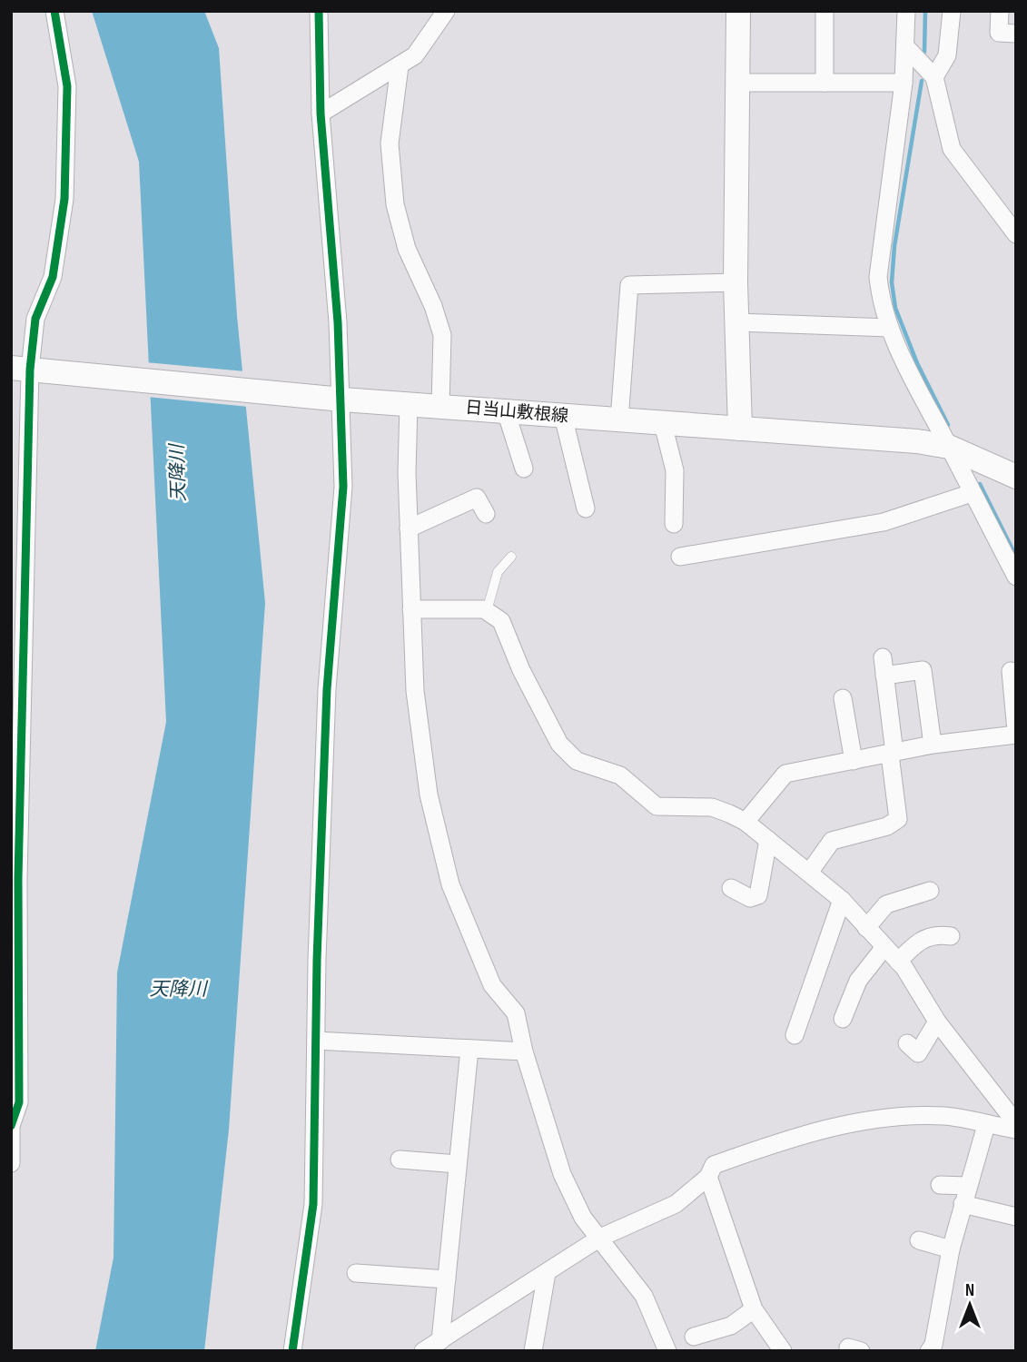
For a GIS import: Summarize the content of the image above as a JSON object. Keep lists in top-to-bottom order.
{
  "streets": {
    "main road": ["日当山敷根線"]
  },
  "water": ["天降川"],
  "north": "top"
}
